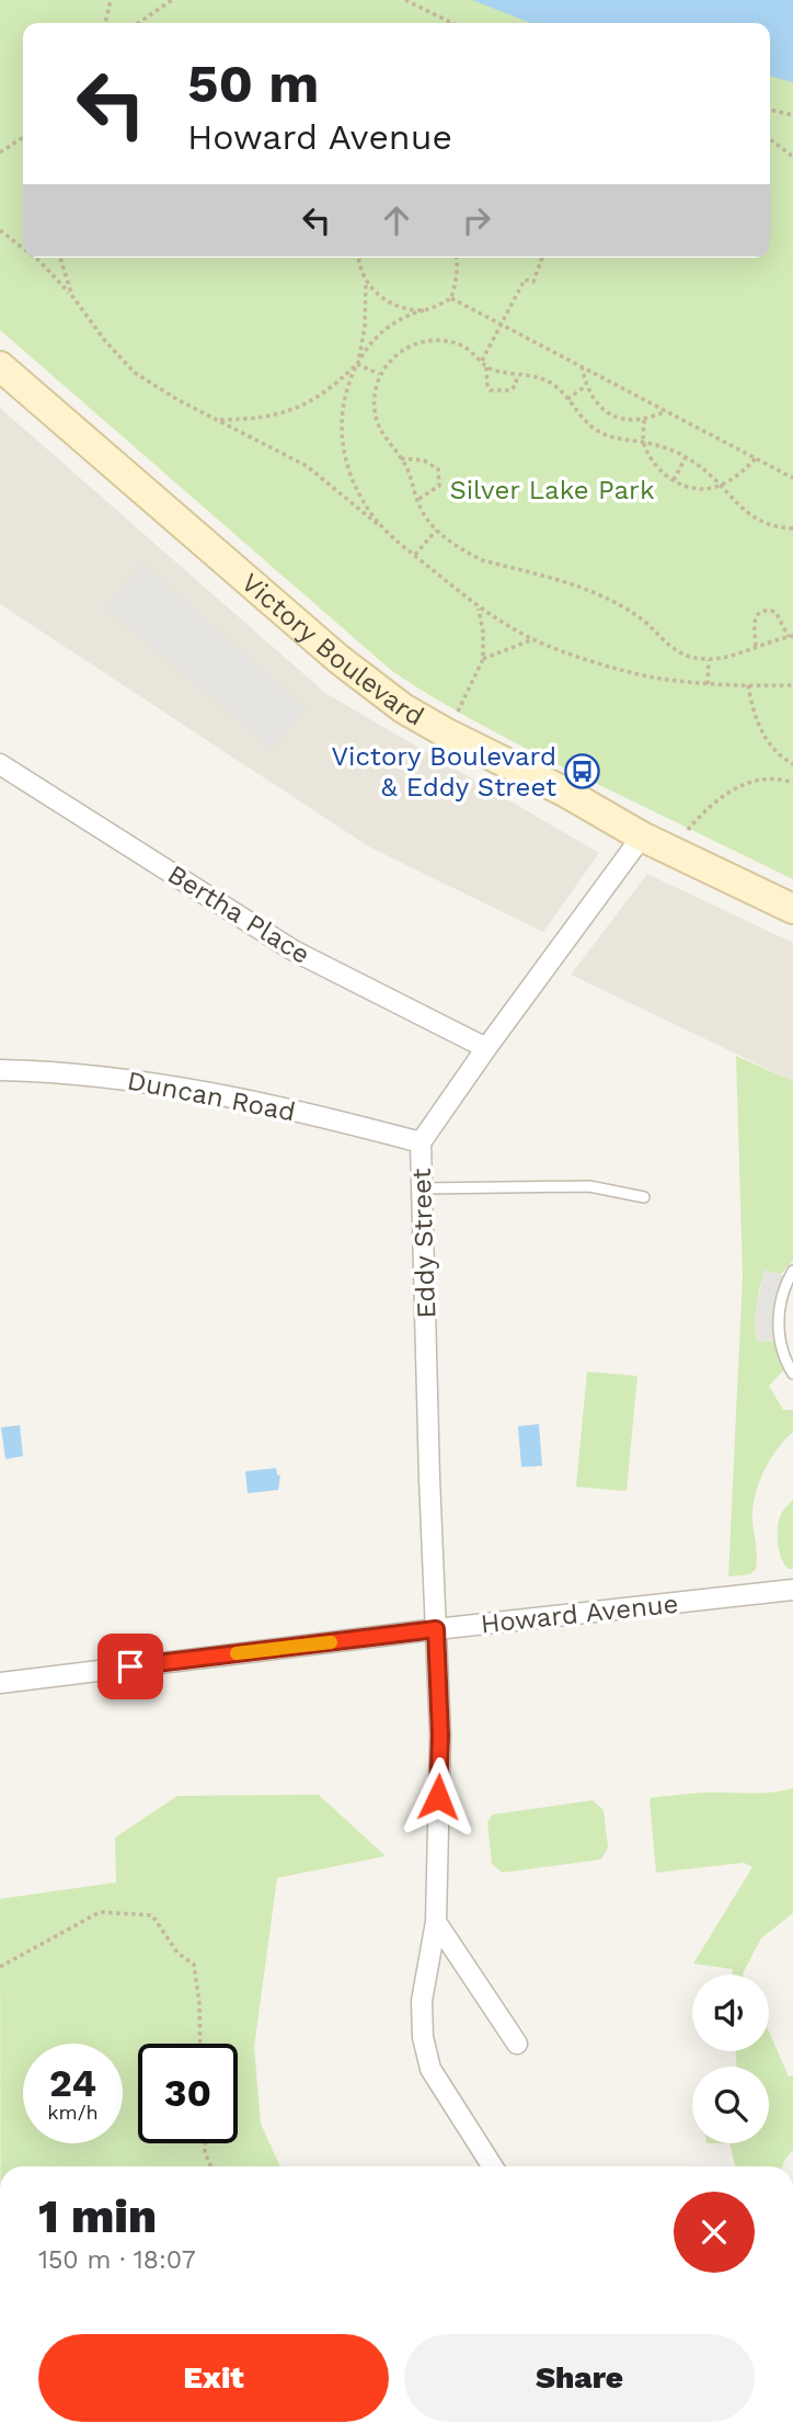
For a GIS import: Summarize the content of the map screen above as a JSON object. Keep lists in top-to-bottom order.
{
  "streets": {
    "main road": ["Victory Boulevard"],
    "street": [
      "Bertha Place",
      "Duncan Road",
      "Eddy Street",
      "Howard Avenue"
    ]
  },
  "crossings": [
    ["Victory Boulevard", "Eddy Street"],
    ["Bertha Place", "Eddy Street"],
    ["Duncan Road", "Eddy Street"],
    ["Eddy Street", "Howard Avenue"]
  ],
  "parks": ["Silver Lake Park"],
  "places": {
    "bus stop": ["Victory Boulevard & Eddy Street"]
  },
  "page": {
    "turn": ["50 m", "Howard Avenue"],
    "speed": "24 km/h",
    "limit": "30",
    "heading": ["1 min", "150 m · 18:07"],
    "buttons": ["Exit", "Share"]
  }
}
